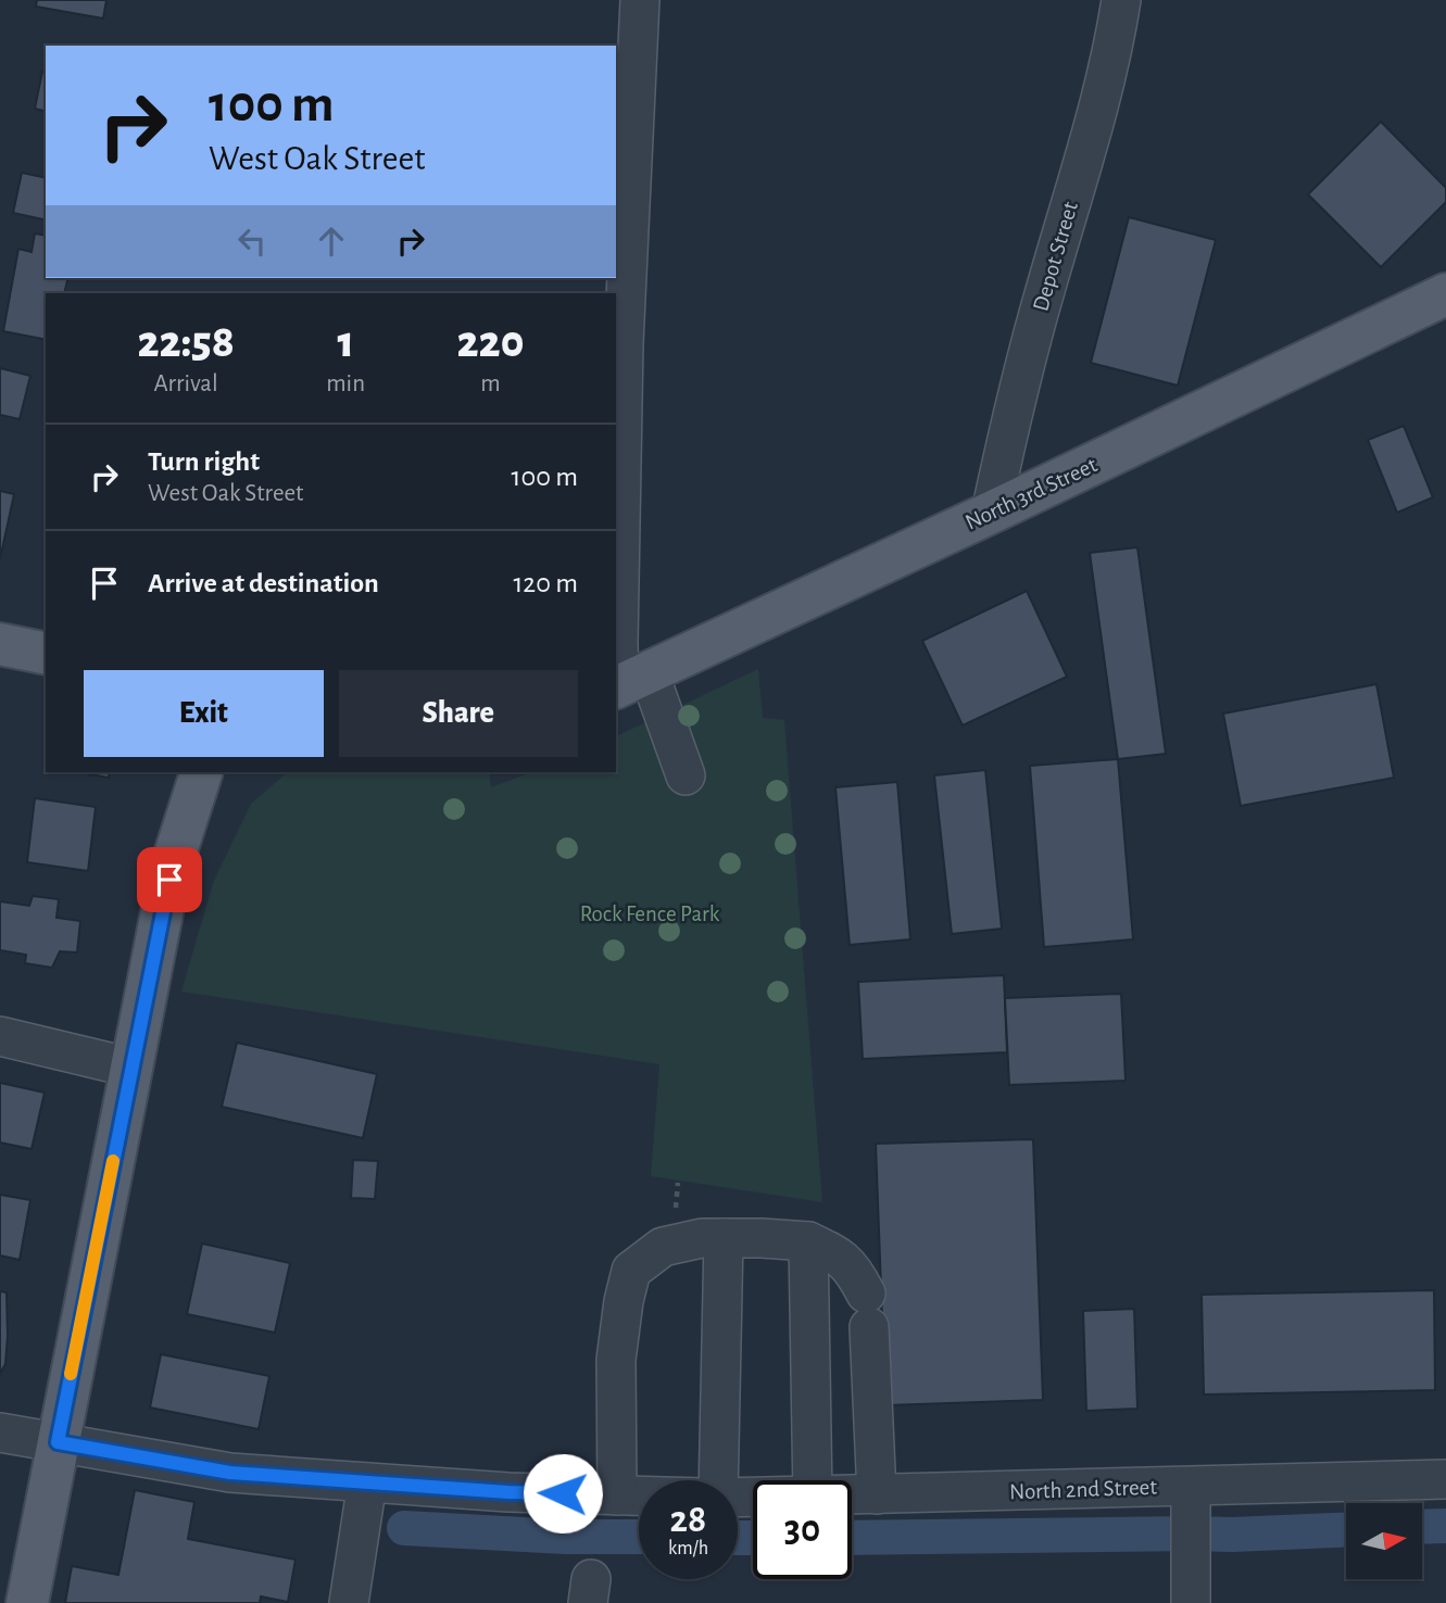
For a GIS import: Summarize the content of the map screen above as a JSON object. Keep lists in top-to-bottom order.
{
  "streets": {
    "main road": ["North 3rd Street"],
    "street": ["Depot Street", "North 2nd Street"]
  },
  "crossings": [
    ["Depot Street", "North 3rd Street"]
  ],
  "parks": ["Rock Fence Park"],
  "north": "right",
  "page": {
    "turn": ["100 m", "West Oak Street"],
    "eta": [
      "22:58",
      "Arrival",
      "1",
      "min",
      "220",
      "m"
    ],
    "list": [
      {
        "name": "Turn right",
        "note": "West Oak Street",
        "value": "100 m"
      },
      {
        "name": "Arrive at destination",
        "value": "120 m"
      }
    ],
    "buttons": ["Exit", "Share"],
    "speed": "28 km/h",
    "limit": "30"
  }
}
